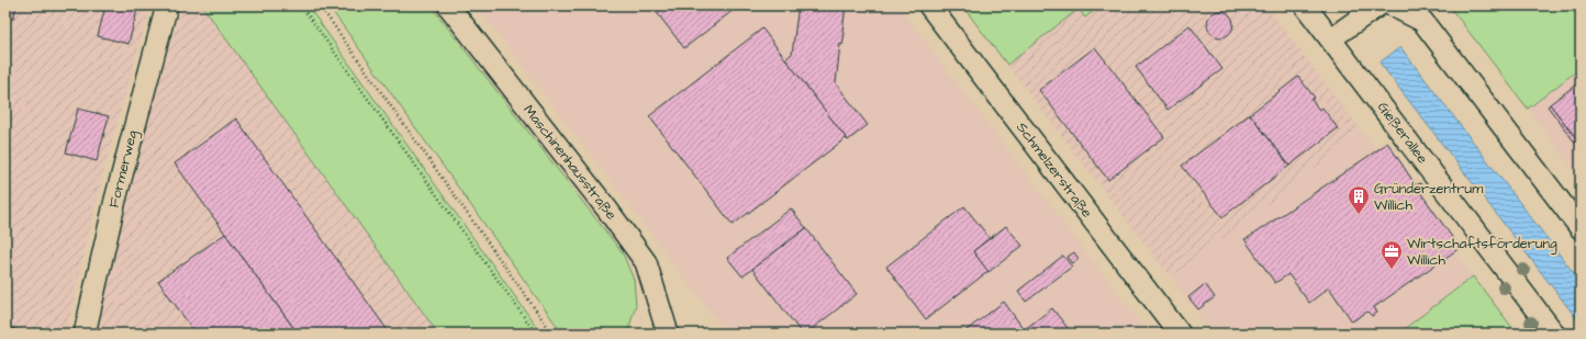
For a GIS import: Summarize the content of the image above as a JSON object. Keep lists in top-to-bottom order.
{
  "streets": {
    "street": [
      "Gießerallee",
      "Maschinenhausstraße",
      "Formerweg",
      "Schmelzerstraße"
    ]
  },
  "places": {
    "building": ["Gründerzentrum Willich"],
    "office": ["Wirtschaftsförderung Willich"]
  }
}
